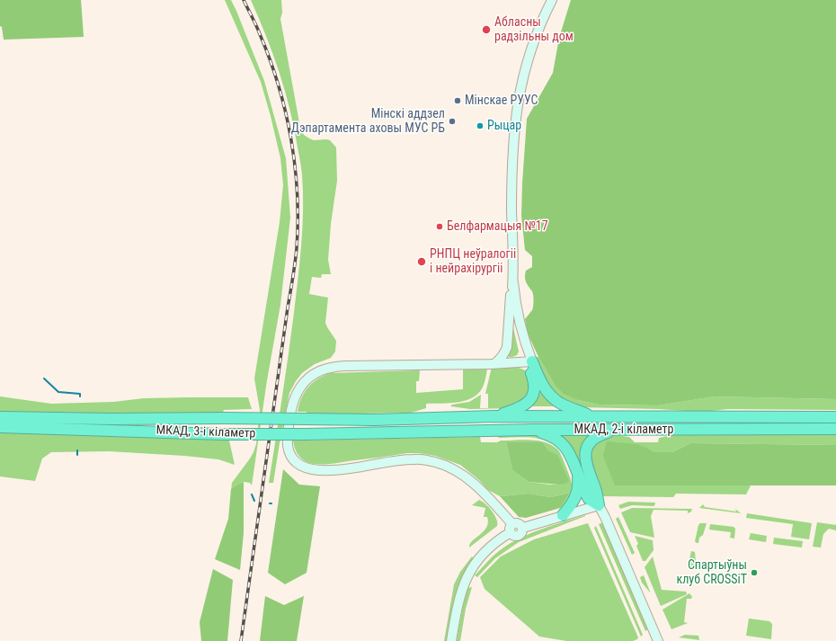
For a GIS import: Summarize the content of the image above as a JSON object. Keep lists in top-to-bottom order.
{
  "streets": {
    "highway": ["МКАД, 2-і кіламетр", "МКАД, 3-і кіламетр"]
  },
  "crossings": [
    ["МКАД, 2-і кіламетр", "МКАД, 3-і кіламетр"]
  ],
  "places": [
    "Абласны радзільны дом",
    "Мінскае РУУС",
    "Мінскі аддзел Дэпартамента аховы МУС РБ",
    "Рыцар",
    "Белфармацыя №17",
    "РНПЦ неўралогіі і нейрахірургіі",
    "Спартыўны клуб CROSSiT"
  ]
}
